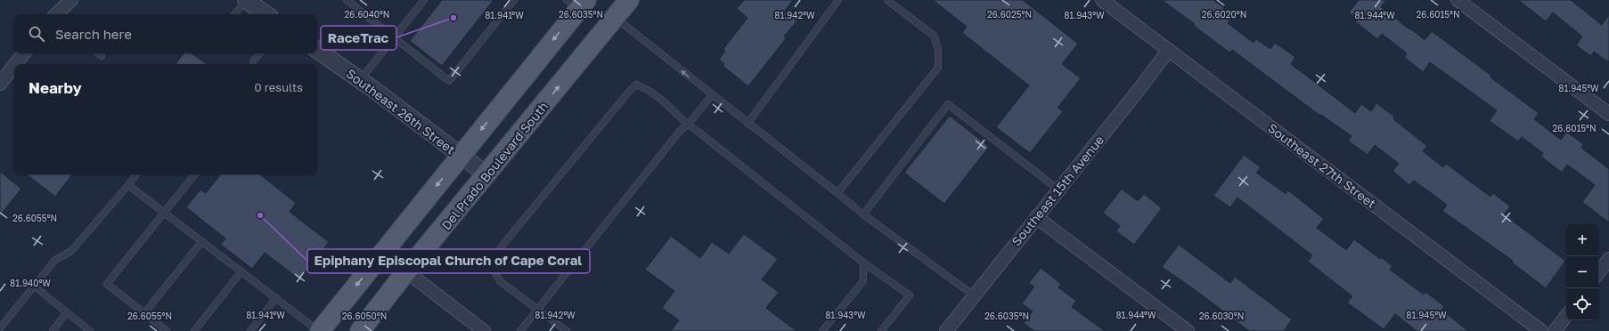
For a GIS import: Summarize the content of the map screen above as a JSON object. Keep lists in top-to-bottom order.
{
  "streets": {
    "main road": ["Del Prado Boulevard South"],
    "street": ["Southeast 26th Street", "Southeast 27th Street", "Southeast 15th Avenue"]
  },
  "crossings": [
    ["Southeast 26th Street", "Del Prado Boulevard South"],
    ["Southeast 27th Street", "Southeast 15th Avenue"]
  ],
  "places": ["RaceTrac", "Epiphany Episcopal Church of Cape Coral"],
  "page": {
    "search": "Search here",
    "heading": ["Nearby", "0 results"],
    "map_buttons": ["+", "−"]
  },
  "coordinates": [
    "26.6040°N",
    "26.6035°N",
    "26.6020°N",
    "26.6015°N",
    "26.6025°N",
    "81.941°W",
    "81.942°W",
    "81.943°W",
    "81.944°W",
    "81.945°W",
    "26.6055°N",
    "81.940°W",
    "26.6050°N",
    "26.6030°N"
  ]
}
